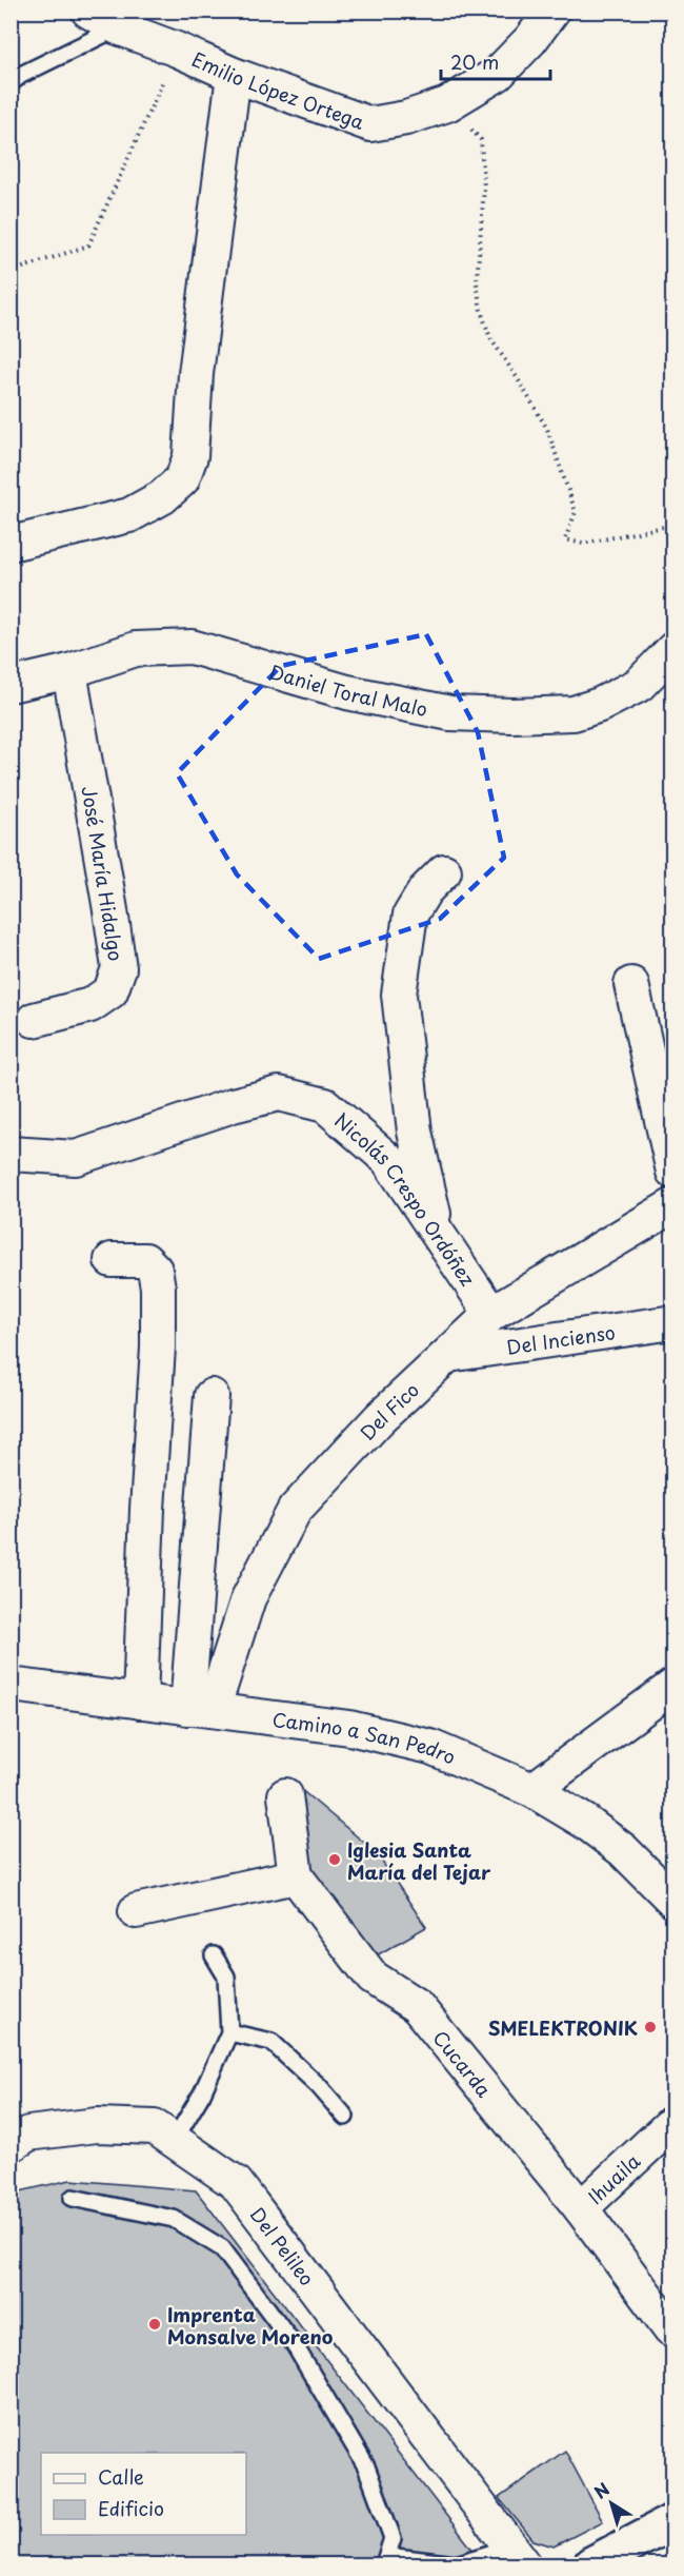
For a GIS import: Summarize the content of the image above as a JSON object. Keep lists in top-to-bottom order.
{
  "streets": {
    "street": [
      "Emilio López Ortega",
      "Daniel Toral Malo",
      "José María Hidalgo",
      "Nicolás Crespo Ordóñez",
      "Del Incienso",
      "Del Fico",
      "Camino a San Pedro",
      "Cucarda",
      "Ihuaila",
      "Del Pelileo"
    ]
  },
  "crossings": [
    ["Daniel Toral Malo", "José María Hidalgo"],
    ["Nicolás Crespo Ordóñez", "Del Fico"],
    ["Del Incienso", "Del Fico"],
    ["Del Fico", "Camino a San Pedro"],
    ["Cucarda", "Ihuaila"]
  ],
  "places": ["Iglesia Santa María del Tejar", "SMELEKTRONIK", "Imprenta Monsalve Moreno"],
  "legend": ["Calle", "Edificio"],
  "scale_bar": "20 m",
  "north": "top left"
}
